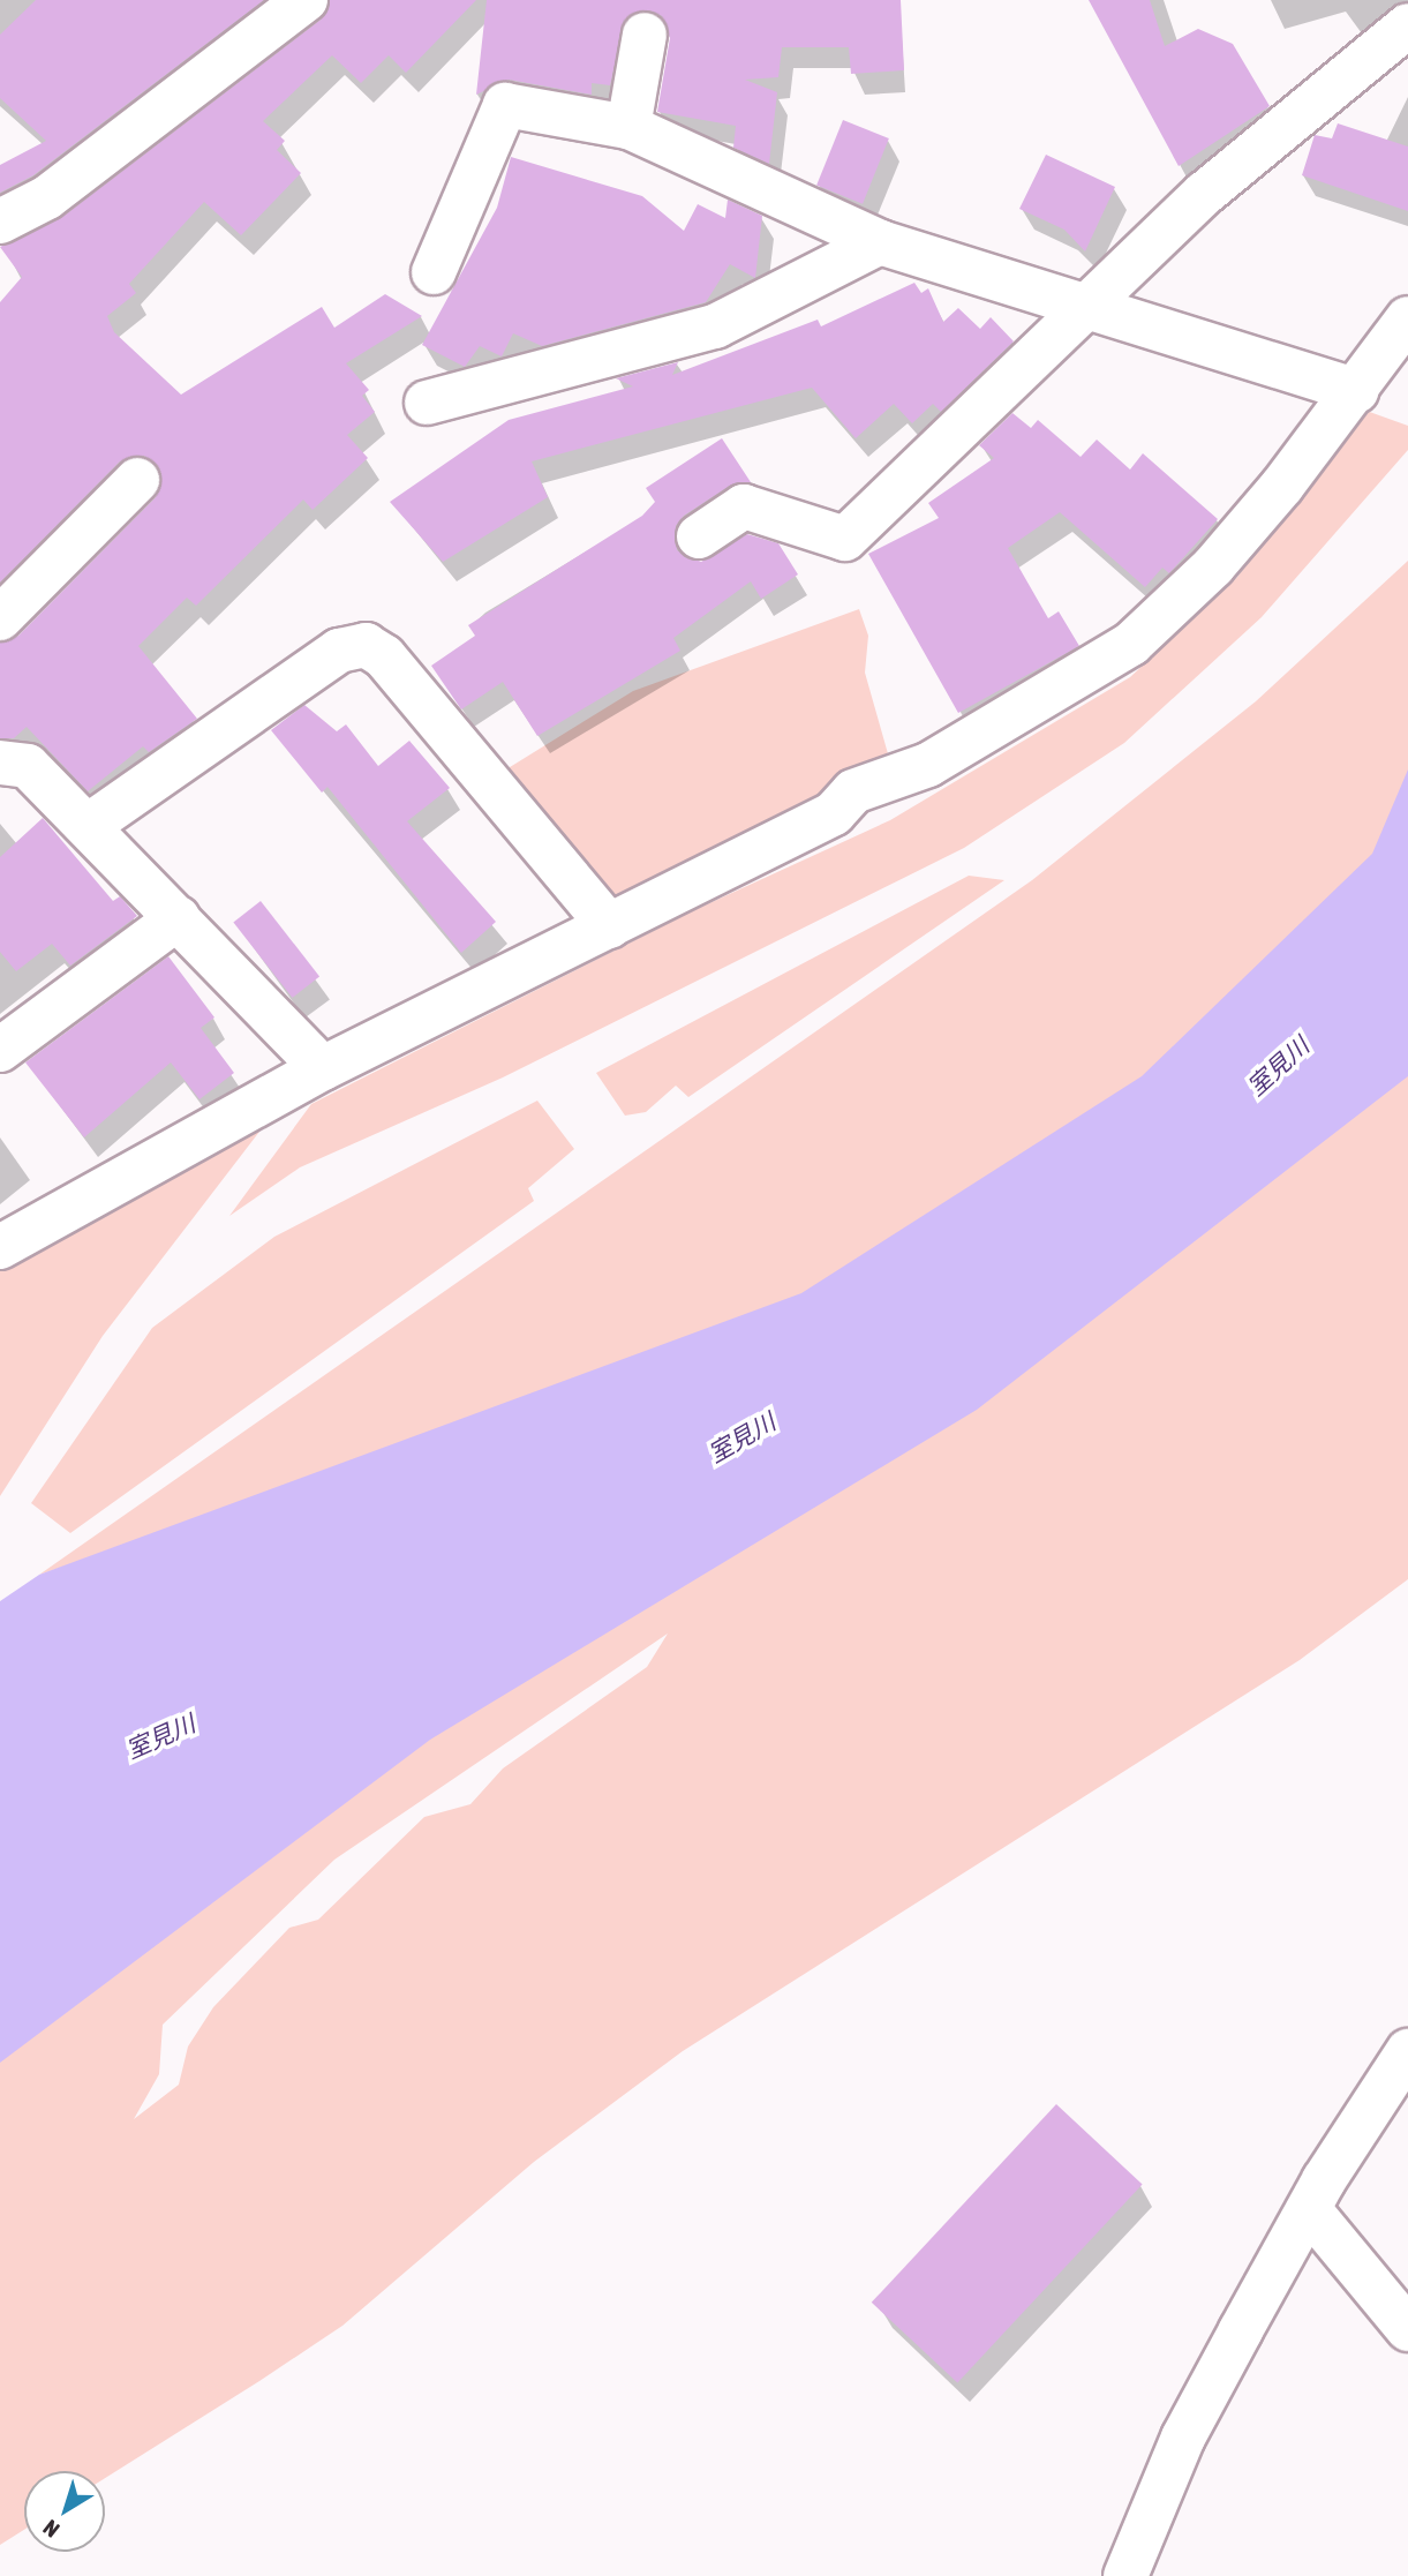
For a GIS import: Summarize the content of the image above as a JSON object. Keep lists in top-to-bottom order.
{
  "water": ["室見川"],
  "north": "bottom left"
}
